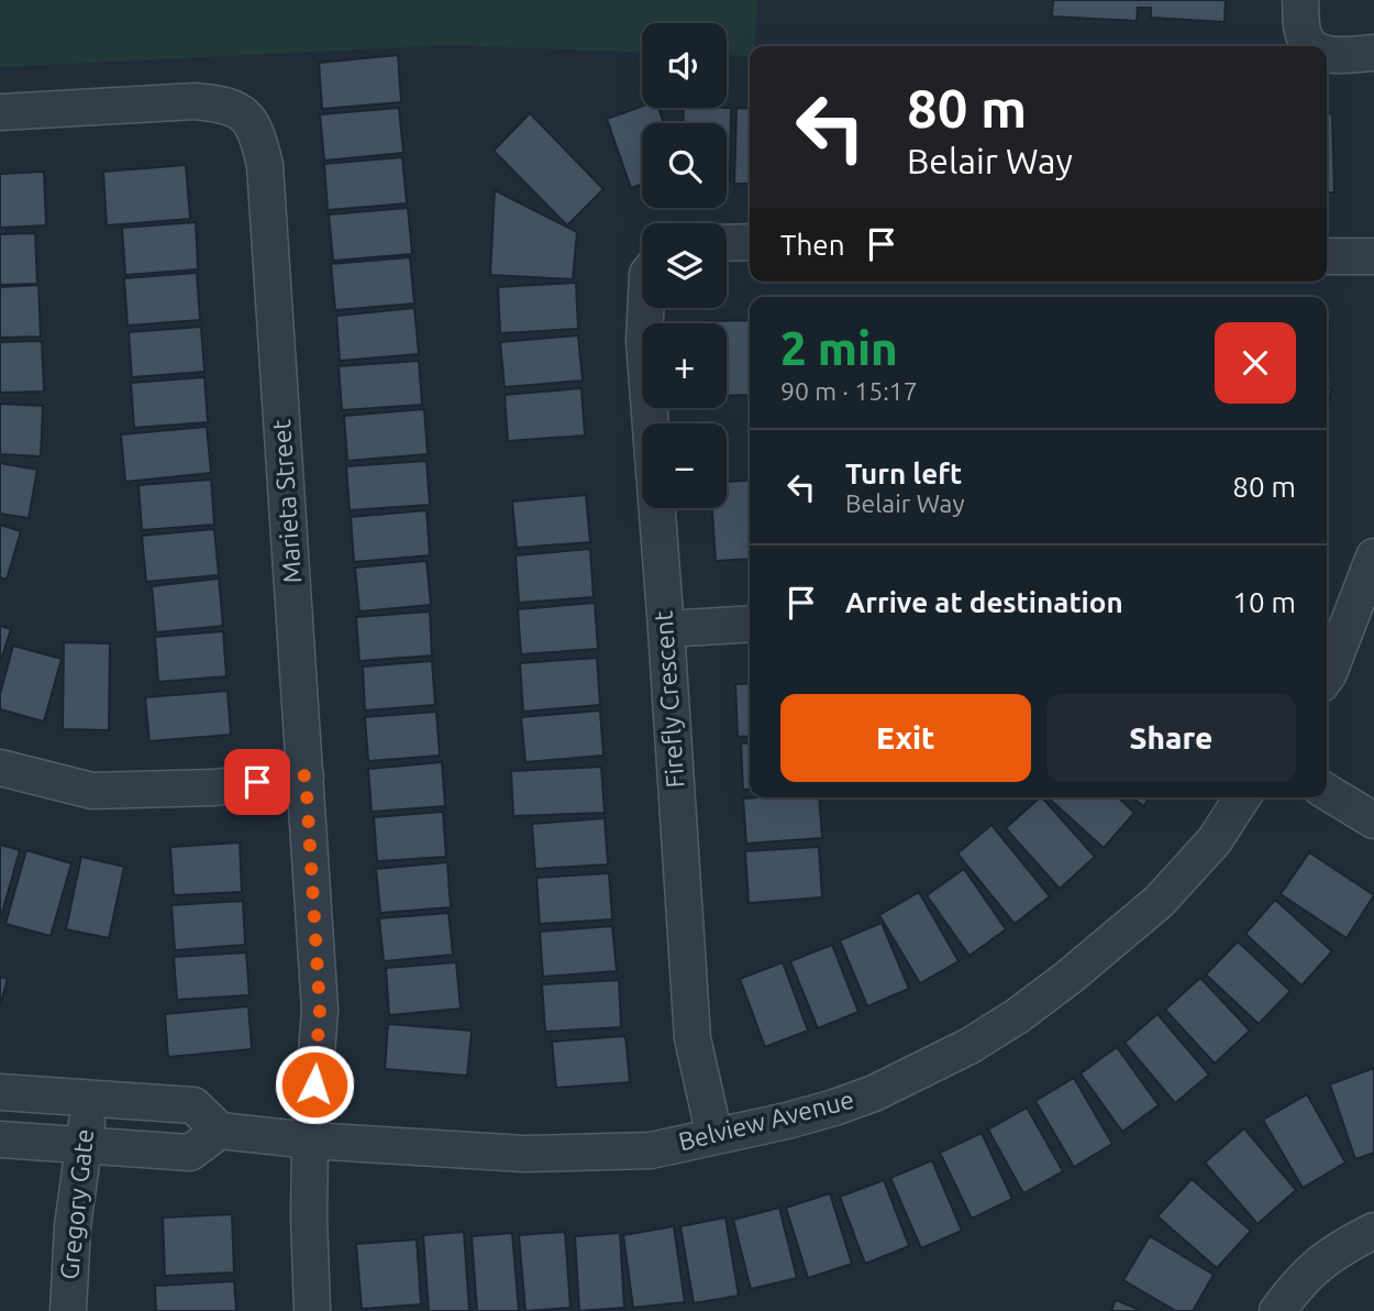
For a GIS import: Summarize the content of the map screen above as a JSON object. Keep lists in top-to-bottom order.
{
  "streets": {
    "street": [
      "Marieta Street",
      "Firefly Crescent",
      "Belview Avenue",
      "Gregory Gate"
    ]
  },
  "crossings": [
    ["Marieta Street", "Belview Avenue"],
    ["Firefly Crescent", "Belview Avenue"]
  ],
  "page": {
    "map_buttons": ["+", "−"],
    "turn": ["80 m", "Belair Way"],
    "then": "Then",
    "heading": ["2 min", "90 m · 15:17"],
    "list": [
      {
        "name": "Turn left",
        "note": "Belair Way",
        "value": "80 m"
      },
      {
        "name": "Arrive at destination",
        "value": "10 m"
      }
    ],
    "buttons": ["Exit", "Share"]
  }
}
